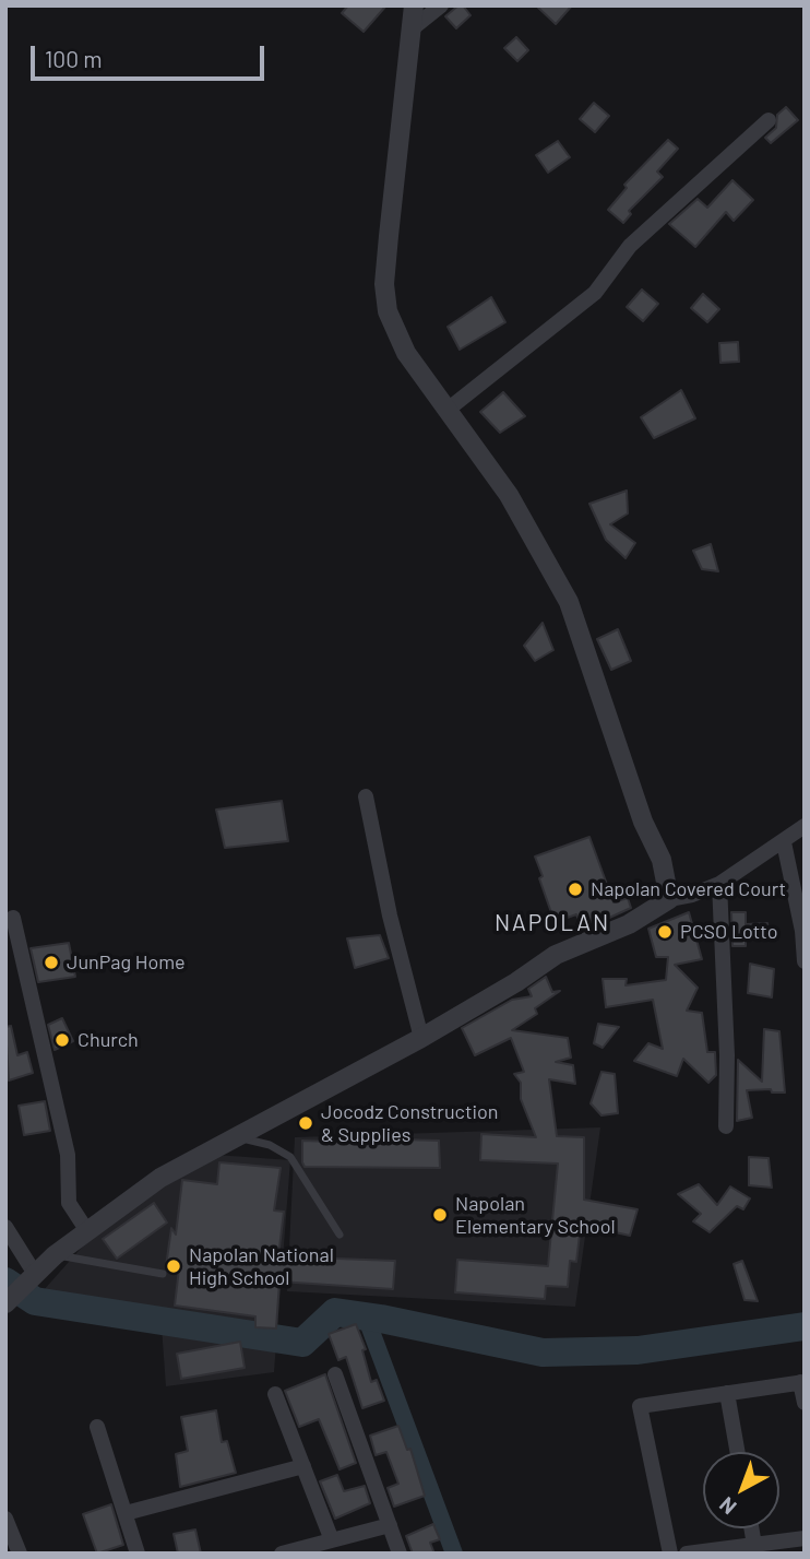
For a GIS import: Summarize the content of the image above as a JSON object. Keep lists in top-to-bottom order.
{
  "districts": ["NAPOLAN"],
  "places": [
    "Napolan Covered Court",
    "PCSO Lotto",
    "JunPag Home",
    "Church",
    "Jocodz Construction & Supplies",
    "Napolan Elementary School",
    "Napolan National High School"
  ],
  "scale_bar": "100 m",
  "north": "bottom left"
}
